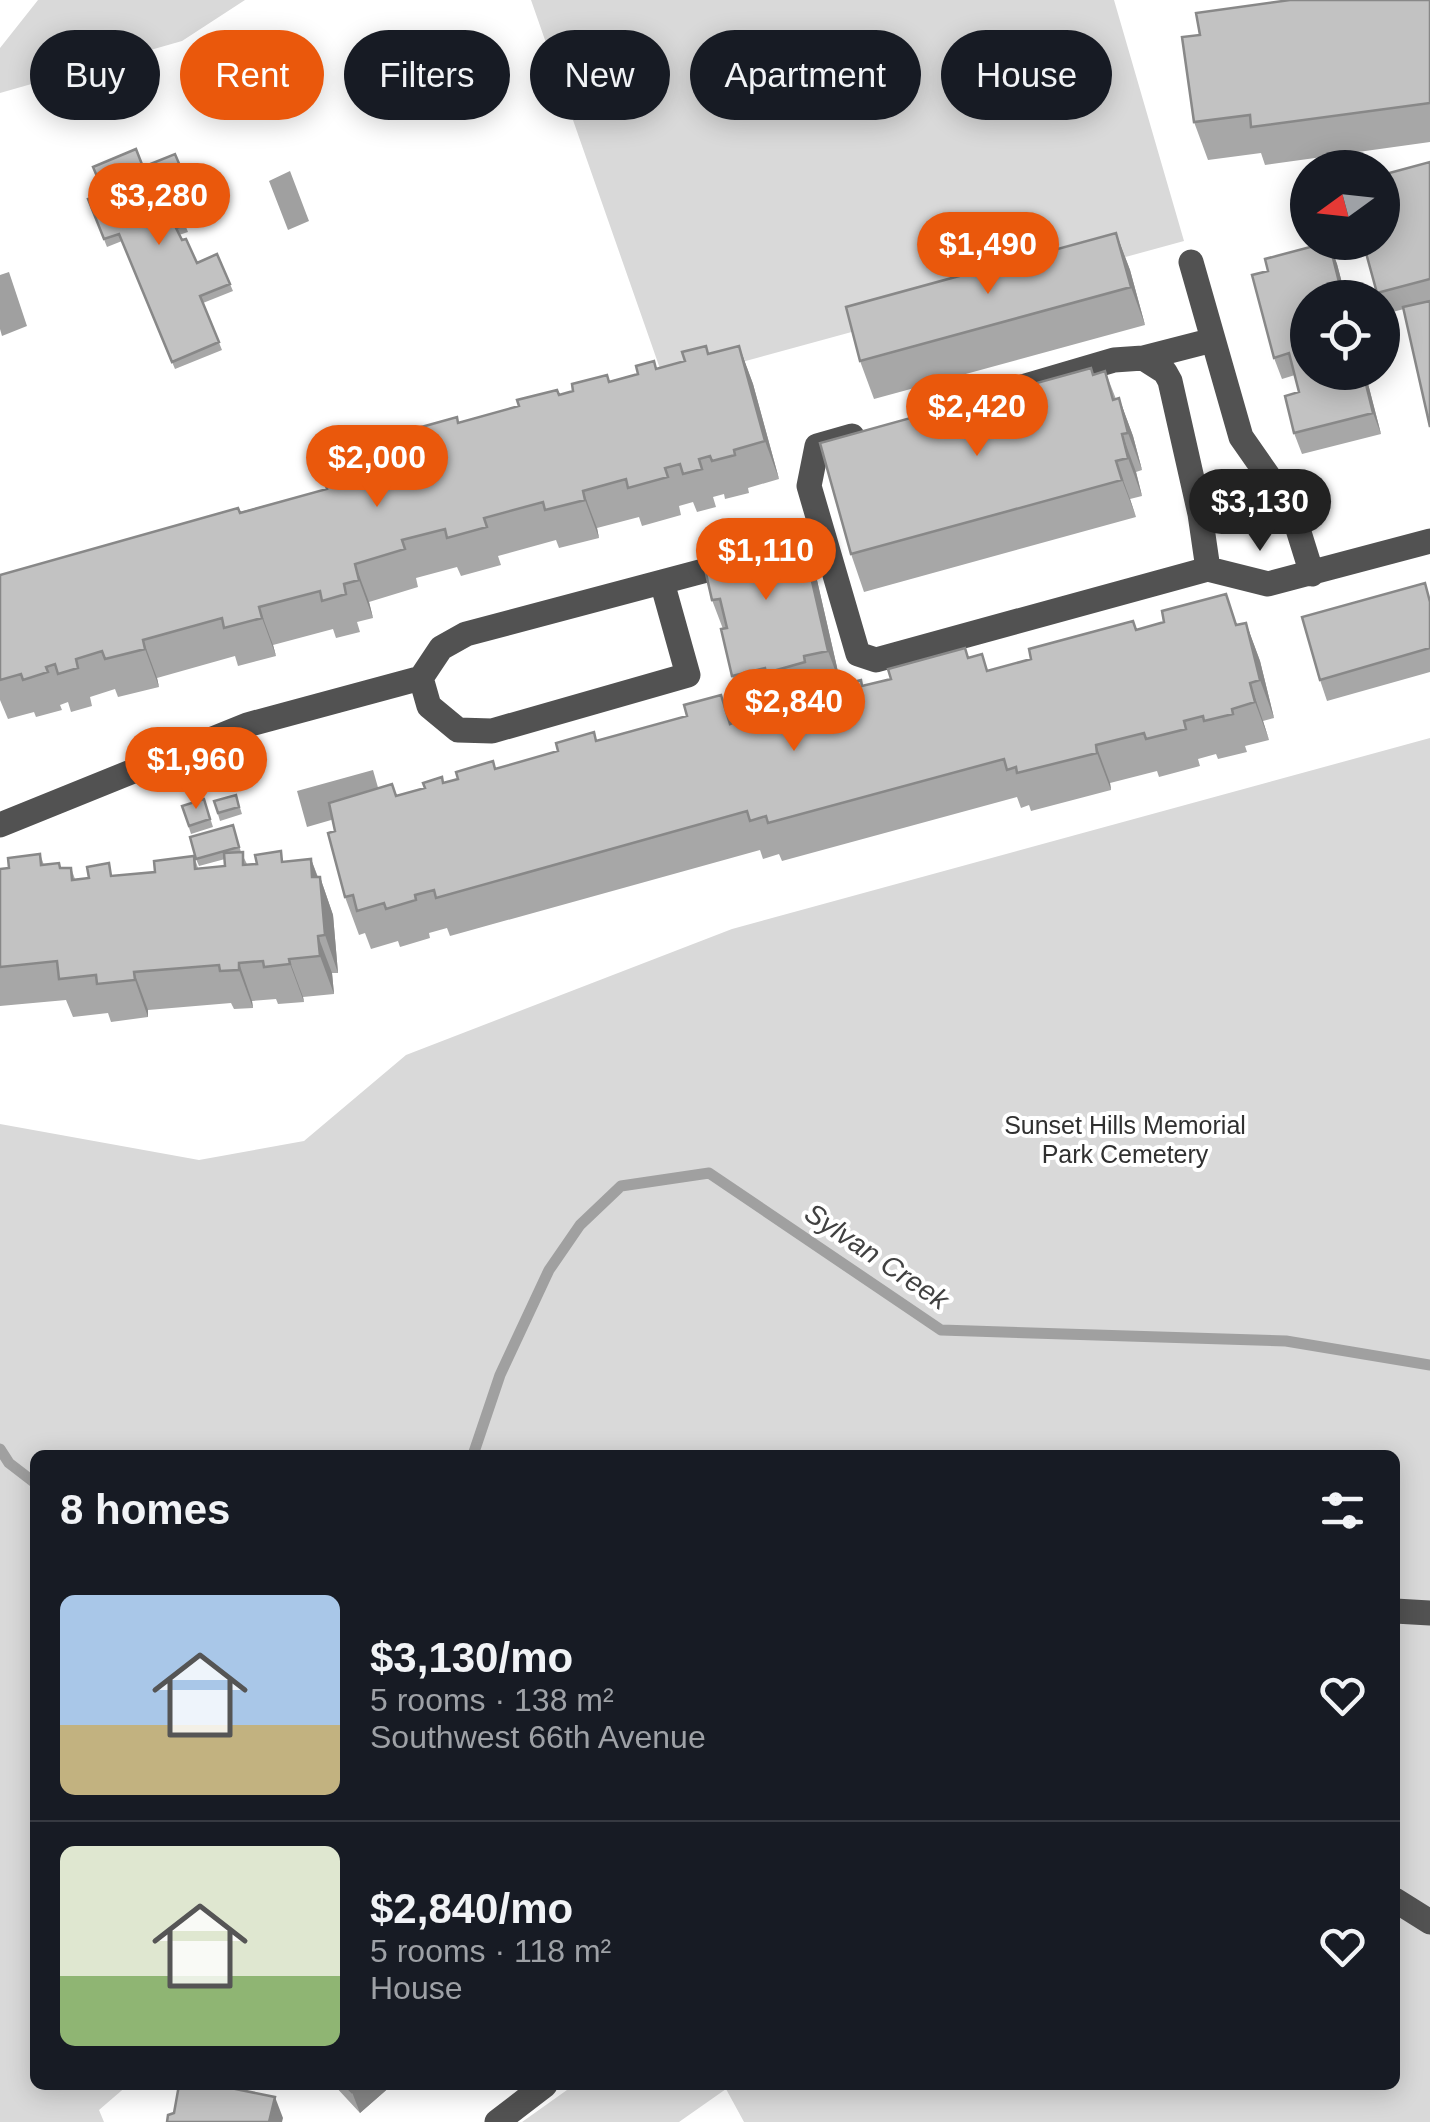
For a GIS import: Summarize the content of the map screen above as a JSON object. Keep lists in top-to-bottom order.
{
  "water": ["Sylvan Creek"],
  "parks": ["Sunset Hills Memorial Park Cemetery"],
  "north": "left",
  "page": {
    "chip": [
      "Buy",
      "Rent",
      "Filters",
      "New",
      "Apartment",
      "House"
    ],
    "price": [
      "$3,280",
      "$1,490",
      "$2,420",
      "$2,000",
      "$3,130",
      "$1,110",
      "$2,840",
      "$1,960"
    ],
    "heading": "8 homes",
    "list": [
      {
        "name": "$3,130/mo",
        "note": "5 rooms · 138 m² · Southwest 66th Avenue"
      },
      {
        "name": "$2,840/mo",
        "note": "5 rooms · 118 m² · House"
      }
    ]
  }
}
